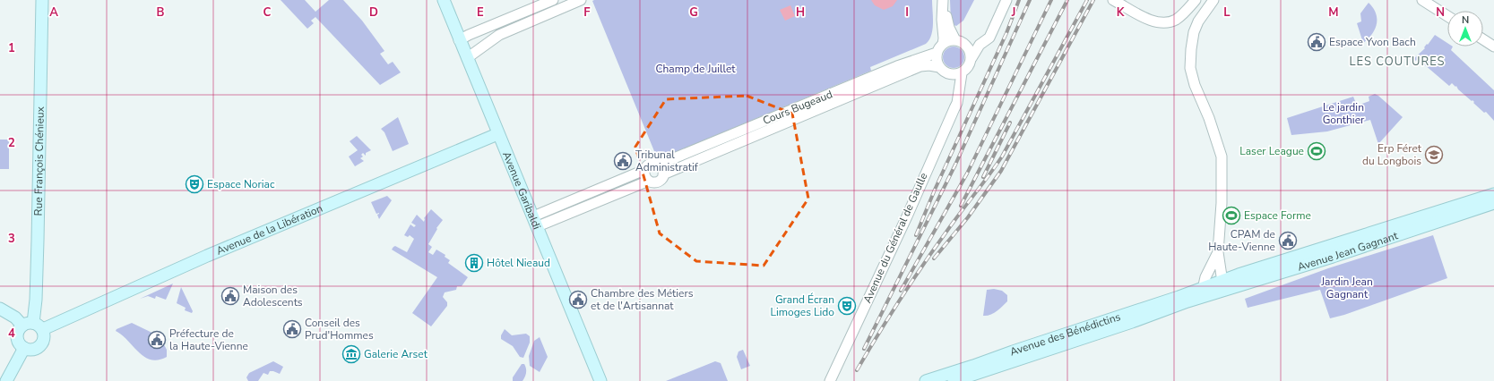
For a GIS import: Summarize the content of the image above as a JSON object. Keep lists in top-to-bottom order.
{
  "streets": {
    "main road": [
      "Rue François Chénieux",
      "Avenue Garibaldi",
      "Avenue de la Libération",
      "Avenue Jean Gagnant",
      "Avenue des Bénédictins"
    ],
    "street": ["Cours Bugeaud", "Avenue du Général de Gaulle"]
  },
  "crossings": [
    ["Cours Bugeaud", "Avenue du Général de Gaulle"],
    ["Rue François Chénieux", "Avenue de la Libération"],
    ["Avenue Garibaldi", "Avenue de la Libération"],
    ["Avenue Jean Gagnant", "Avenue des Bénédictins"]
  ],
  "districts": ["LES COUTURES"],
  "parks": ["Champ de Juillet", "Le jardin Gonthier", "Jardin Jean Gagnant"],
  "places": {
    "public building": [
      "Espace Yvon Bach",
      "Tribunal Administratif",
      "CPAM de Haute-Vienne",
      "Maison des Adolescents",
      "Chambre des Métiers et de l'Artisannat",
      "Conseil des Prud'Hommes",
      "Préfecture de la Haute-Vienne"
    ],
    "sports": ["Laser League", "Espace Forme"],
    "school or university": ["Erp Féret du Longbois"],
    "theatre": ["Espace Noriac", "Grand Écran Limoges Lido"],
    "building": ["Hôtel Nieaud"],
    "museum": ["Galerie Arset"]
  },
  "north": "top",
  "grid": {
    "columns": [
      "A",
      "B",
      "C",
      "D",
      "E",
      "F",
      "G",
      "H",
      "I",
      "J",
      "K",
      "L",
      "M",
      "N"
    ],
    "rows": [
      "1",
      "2",
      "3",
      "4"
    ]
  }
}
